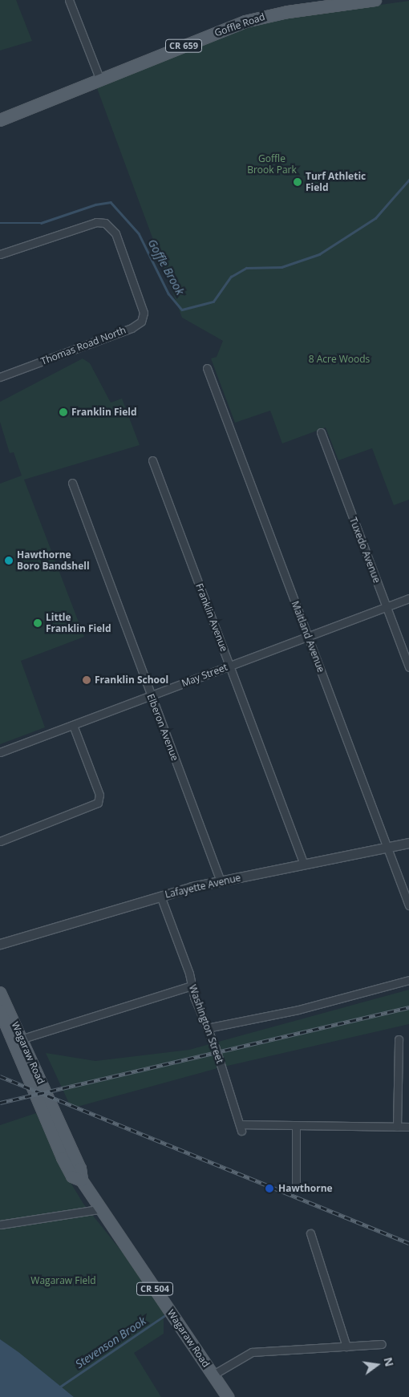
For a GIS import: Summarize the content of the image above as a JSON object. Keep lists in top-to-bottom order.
{
  "streets": {
    "main road": [
      "Goffle Road",
      "CR 659",
      "Wagaraw Road",
      "CR 504"
    ],
    "street": [
      "Thomas Road North",
      "Tuxedo Avenue",
      "Franklin Avenue",
      "Maitland Avenue",
      "May Street",
      "Elberon Avenue",
      "Lafayette Avenue",
      "Washington Street"
    ]
  },
  "crossings": [
    ["Tuxedo Avenue", "May Street"],
    ["Franklin Avenue", "May Street"],
    ["Franklin Avenue", "Lafayette Avenue"],
    ["Maitland Avenue", "May Street"],
    ["Maitland Avenue", "Lafayette Avenue"],
    ["May Street", "Elberon Avenue"],
    ["Elberon Avenue", "Lafayette Avenue"],
    ["Lafayette Avenue", "Washington Street"]
  ],
  "water": ["Goffle Brook", "Stevenson Brook"],
  "parks": ["Goffle Brook Park", "8 Acre Woods", "Wagaraw Field"],
  "places": [
    "Turf Athletic Field",
    "Franklin Field",
    "Hawthorne Boro Bandshell",
    "Little Franklin Field",
    "Franklin School",
    "Hawthorne"
  ],
  "north": "right"
}
